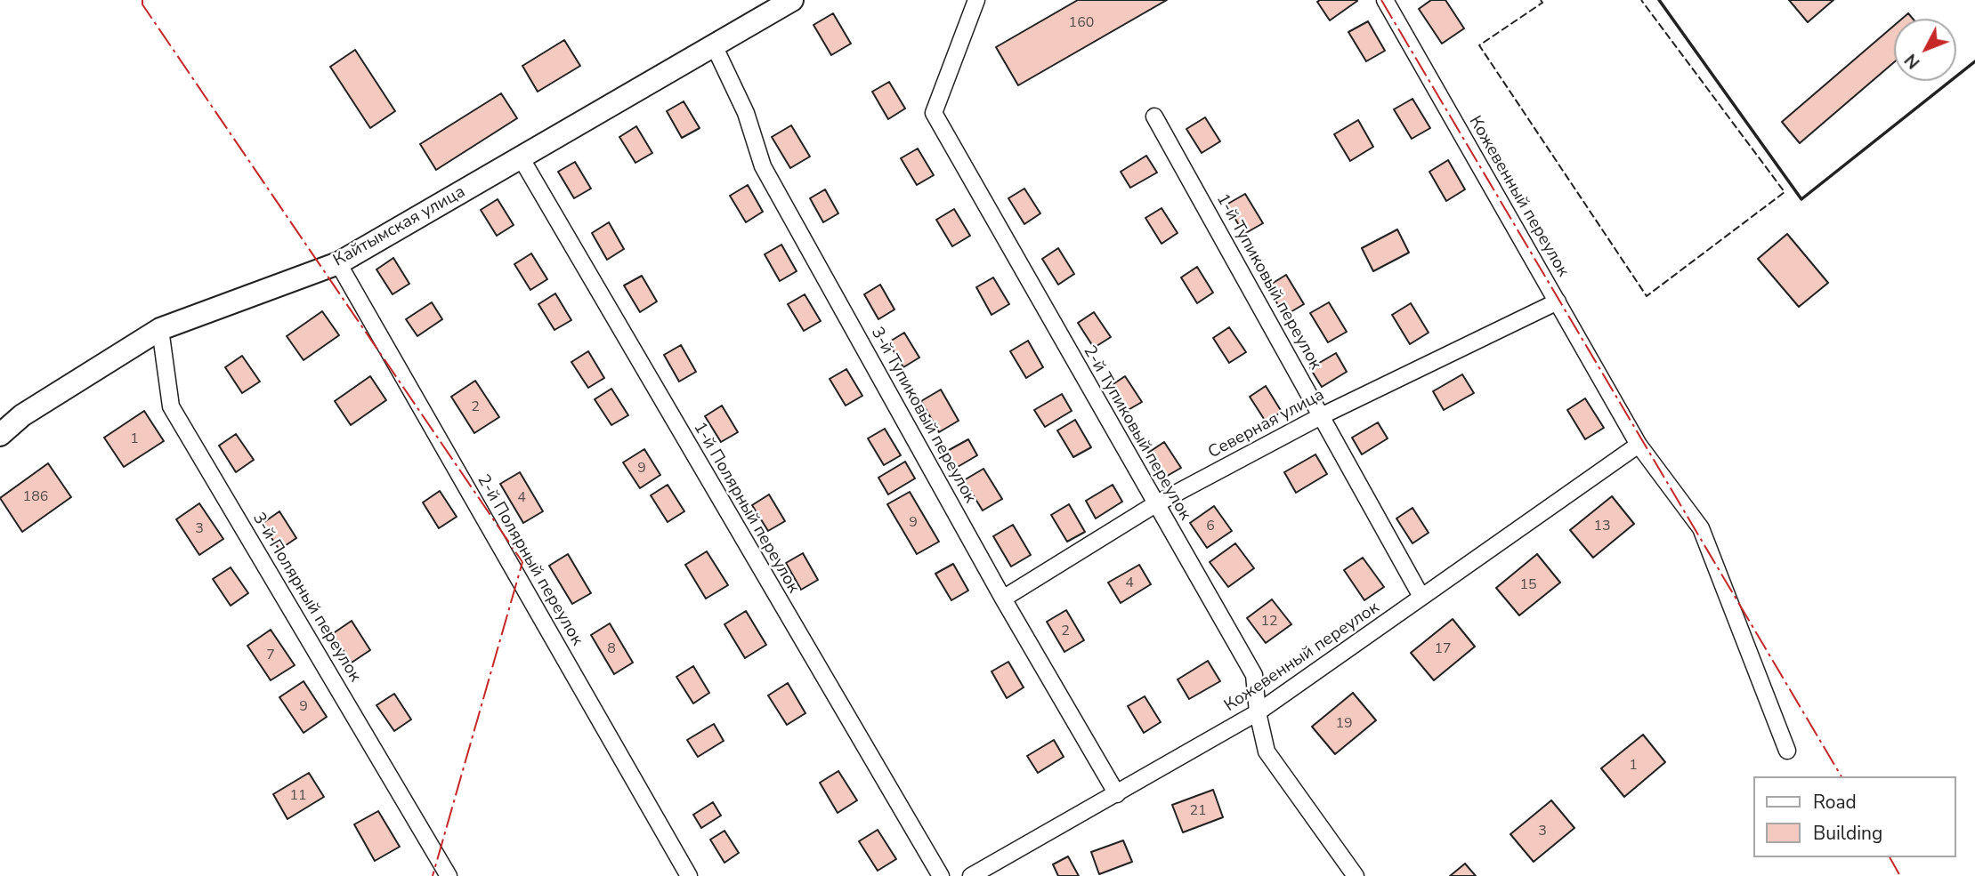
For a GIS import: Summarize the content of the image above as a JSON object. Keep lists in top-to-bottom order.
{
  "streets": {
    "street": [
      "Кожевенный переулок",
      "Кайтымская улица",
      "1-й Тупиковый переулок",
      "3-й Тупиковый переулок",
      "Северная улица",
      "2-й Тупиковый переулок",
      "1-й Полярный переулок",
      "2-й Полярный переулок",
      "3-й Полярный переулок"
    ]
  },
  "crossings": [
    ["Кожевенный переулок", "1-й Тупиковый переулок"],
    ["Кожевенный переулок", "3-й Тупиковый переулок"],
    ["Кожевенный переулок", "Северная улица"],
    ["Кожевенный переулок", "2-й Тупиковый переулок"],
    ["Кайтымская улица", "3-й Тупиковый переулок"],
    ["Кайтымская улица", "1-й Полярный переулок"],
    ["Кайтымская улица", "2-й Полярный переулок"],
    ["Кайтымская улица", "3-й Полярный переулок"],
    ["1-й Тупиковый переулок", "Северная улица"],
    ["3-й Тупиковый переулок", "Северная улица"],
    ["Северная улица", "2-й Тупиковый переулок"]
  ],
  "house_numbers": [
    "160",
    "2",
    "1",
    "9",
    "186",
    "4",
    "9",
    "6",
    "13",
    "3",
    "4",
    "15",
    "12",
    "2",
    "8",
    "17",
    "7",
    "9",
    "19",
    "1",
    "11",
    "21",
    "3"
  ],
  "legend": ["Road", "Building"],
  "north": "bottom left"
}
